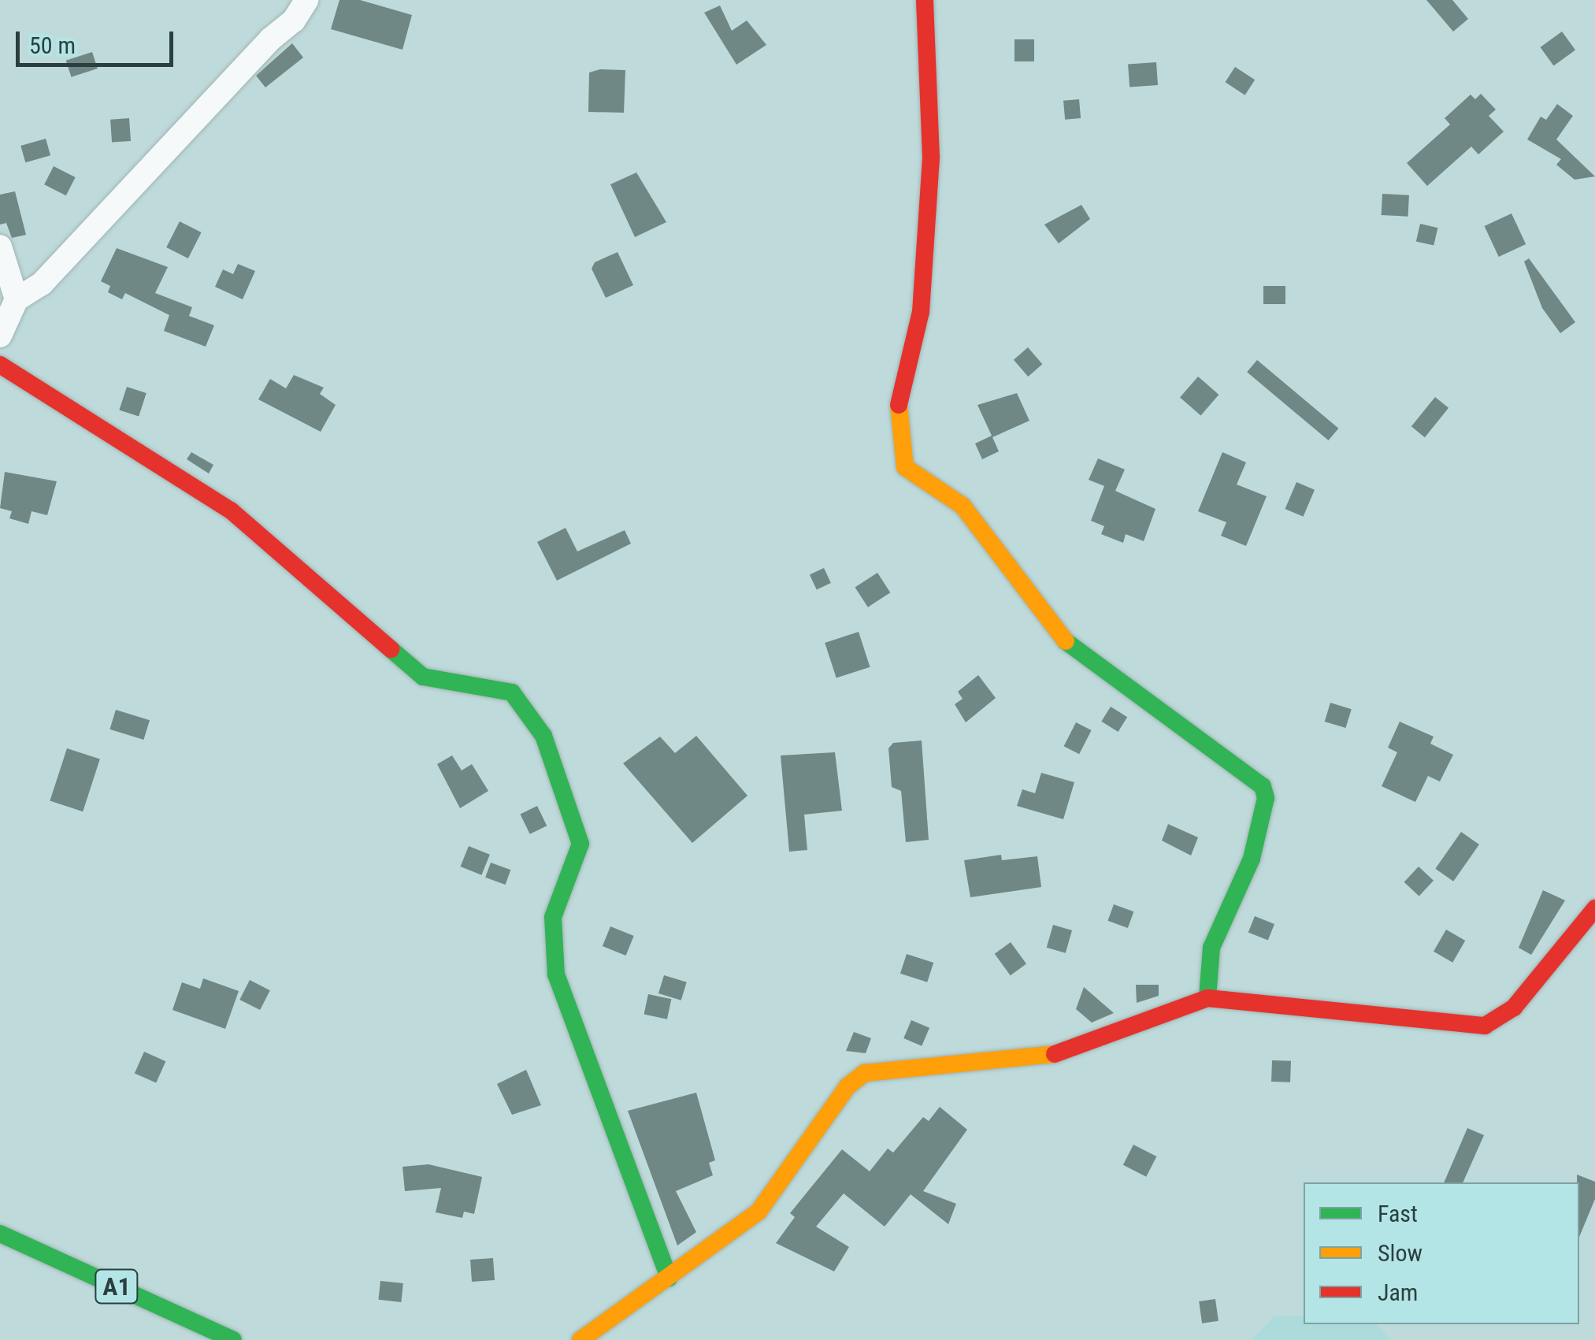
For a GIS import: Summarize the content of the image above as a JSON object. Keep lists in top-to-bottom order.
{
  "streets": {
    "main road": ["A1"]
  },
  "legend": ["Fast", "Slow", "Jam"],
  "scale_bar": "50 m"
}
